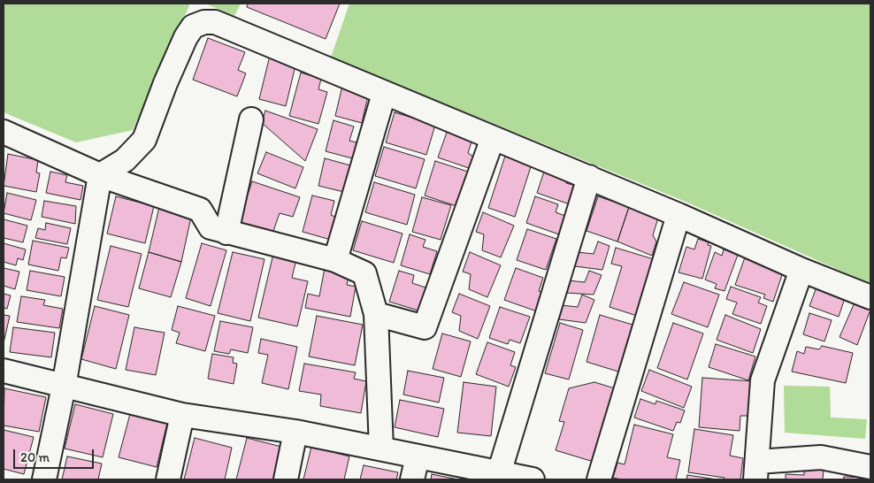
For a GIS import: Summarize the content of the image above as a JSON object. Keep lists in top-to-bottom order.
{
  "scale_bar": "20 m"
}
